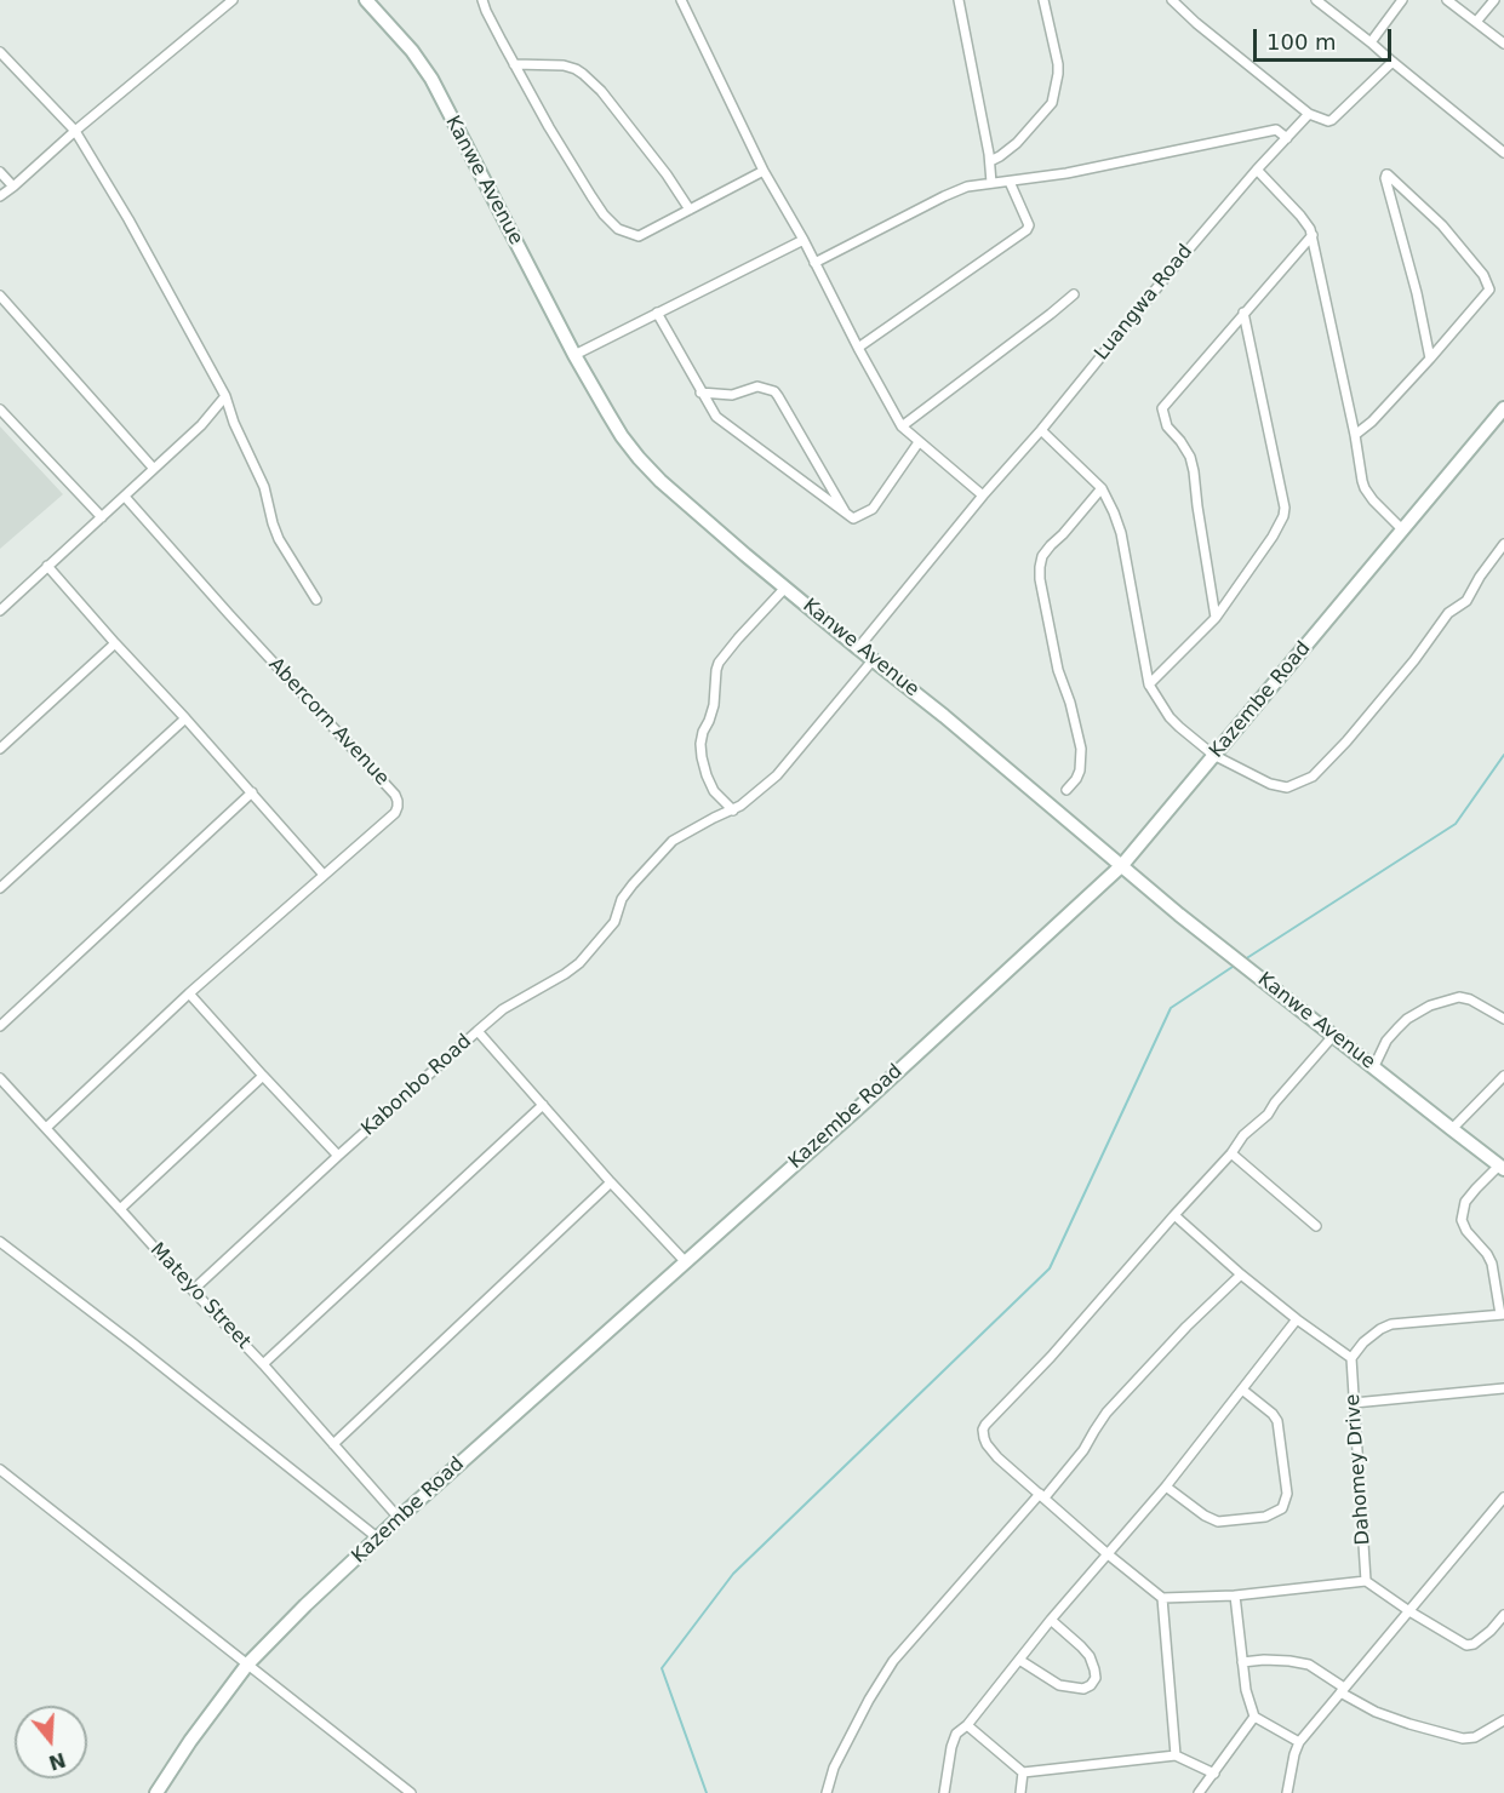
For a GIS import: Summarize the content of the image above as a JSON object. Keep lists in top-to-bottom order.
{
  "streets": {
    "main road": ["Kanwe Avenue", "Kazembe Road"],
    "street": [
      "Luangwa Road",
      "Abercorn Avenue",
      "Kabonbo Road",
      "Mateyo Street",
      "Dahomey Drive"
    ]
  },
  "crossings": [
    ["Kanwe Avenue", "Luangwa Road"],
    ["Kanwe Avenue", "Kazembe Road"],
    ["Kazembe Road", "Kabonbo Road"],
    ["Kazembe Road", "Mateyo Street"],
    ["Abercorn Avenue", "Mateyo Street"],
    ["Kabonbo Road", "Mateyo Street"]
  ],
  "scale_bar": "100 m",
  "north": "bottom"
}
